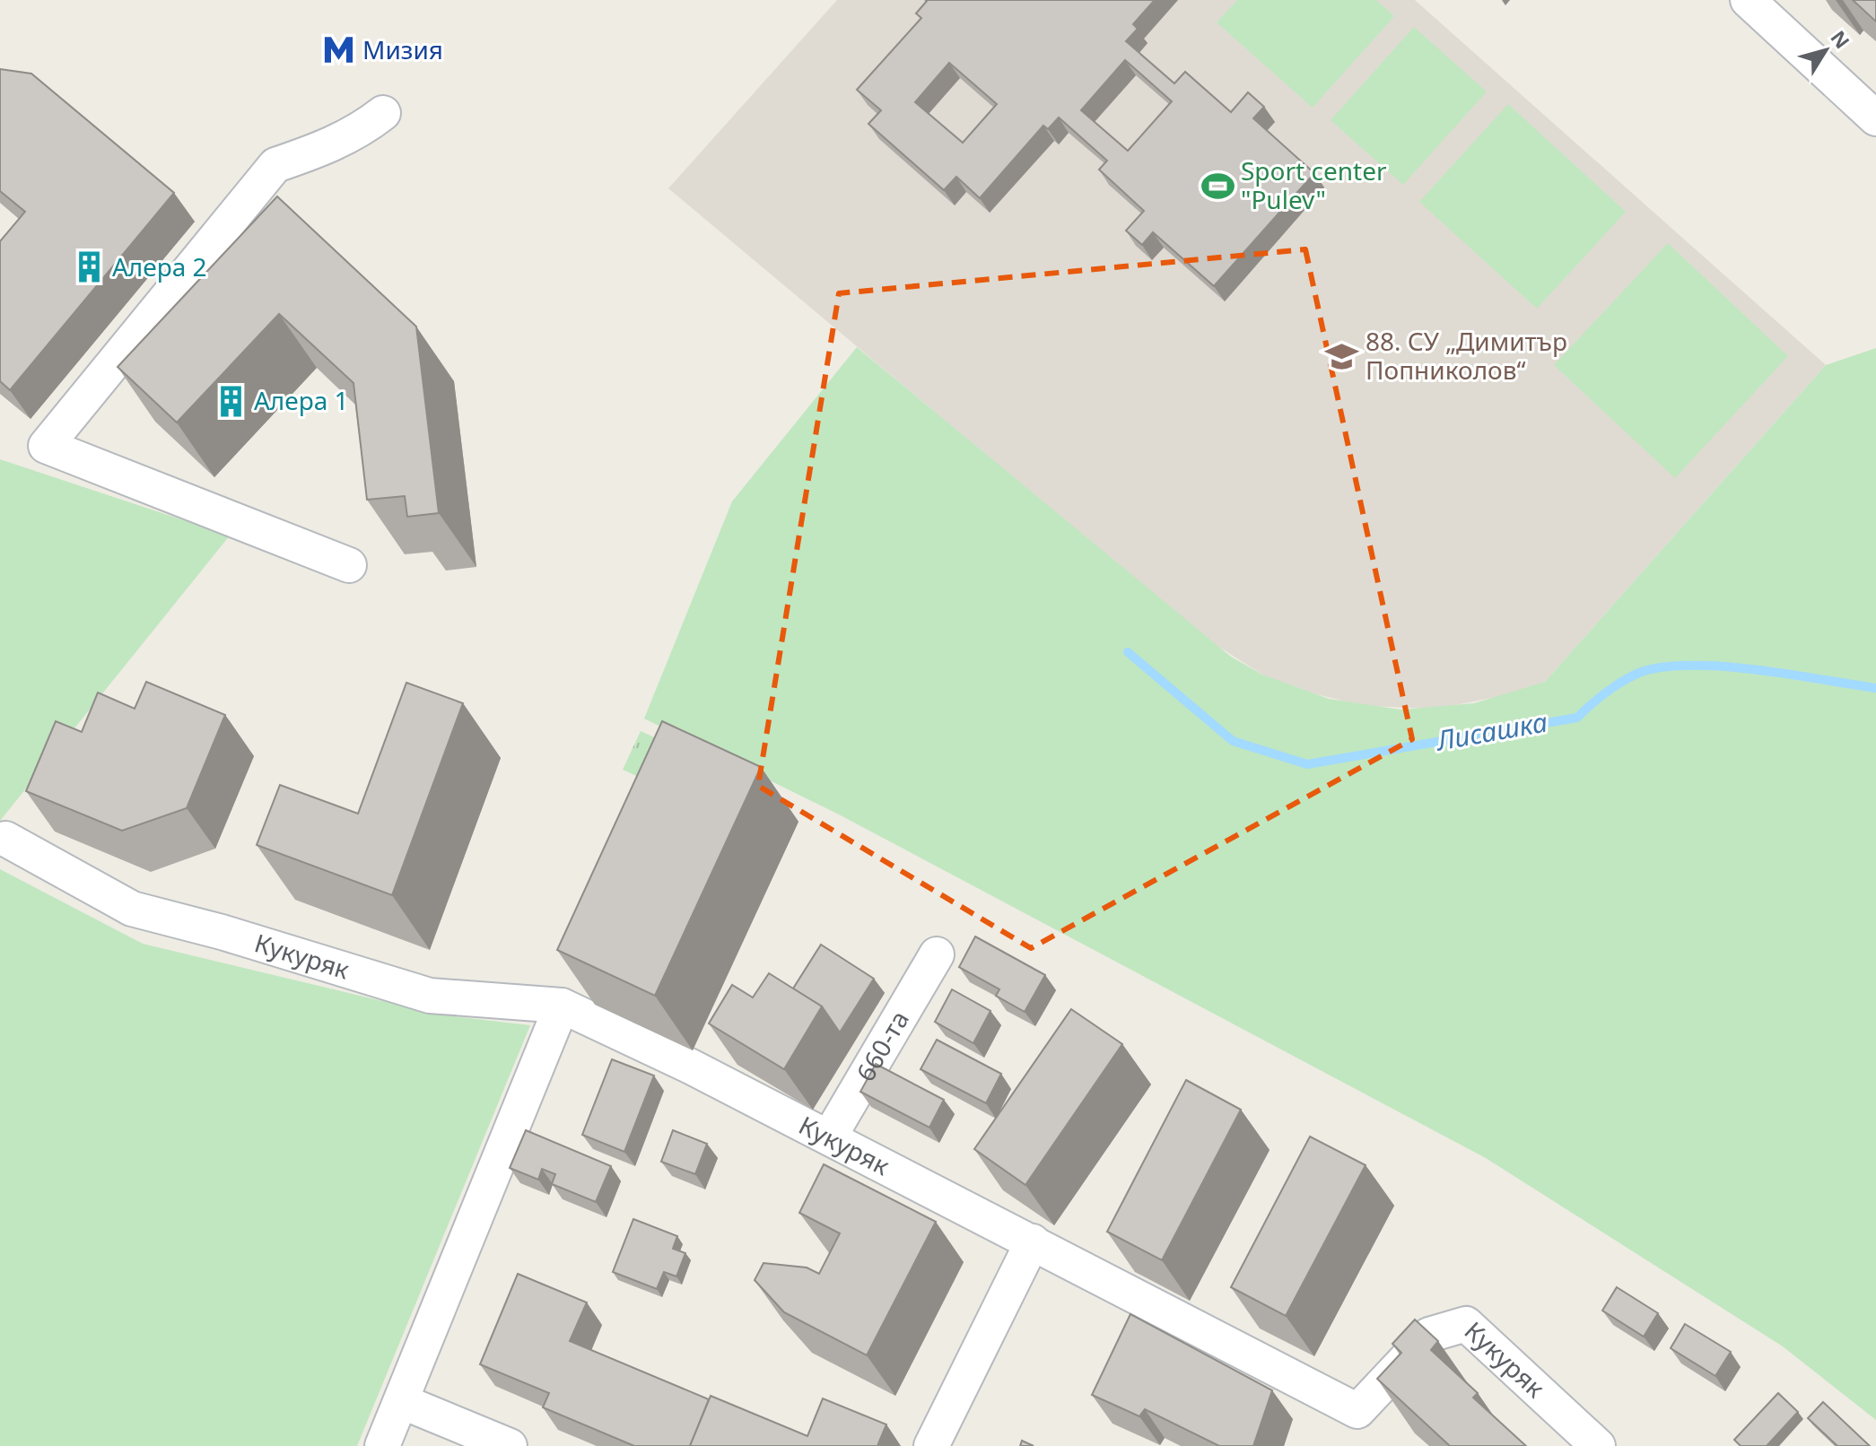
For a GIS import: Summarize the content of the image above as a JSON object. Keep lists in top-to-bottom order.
{
  "streets": {
    "street": ["Кукуряк", "660-та"]
  },
  "crossings": [
    ["Кукуряк", "660-та"]
  ],
  "water": ["Лисашка"],
  "places": {
    "metro station": ["Мизия"],
    "sports": ["Sport center \"Pulev\""],
    "building": ["Алера 2", "Алера 1"],
    "school or university": ["88. СУ „Димитър Попниколов“"]
  },
  "north": "top right"
}
